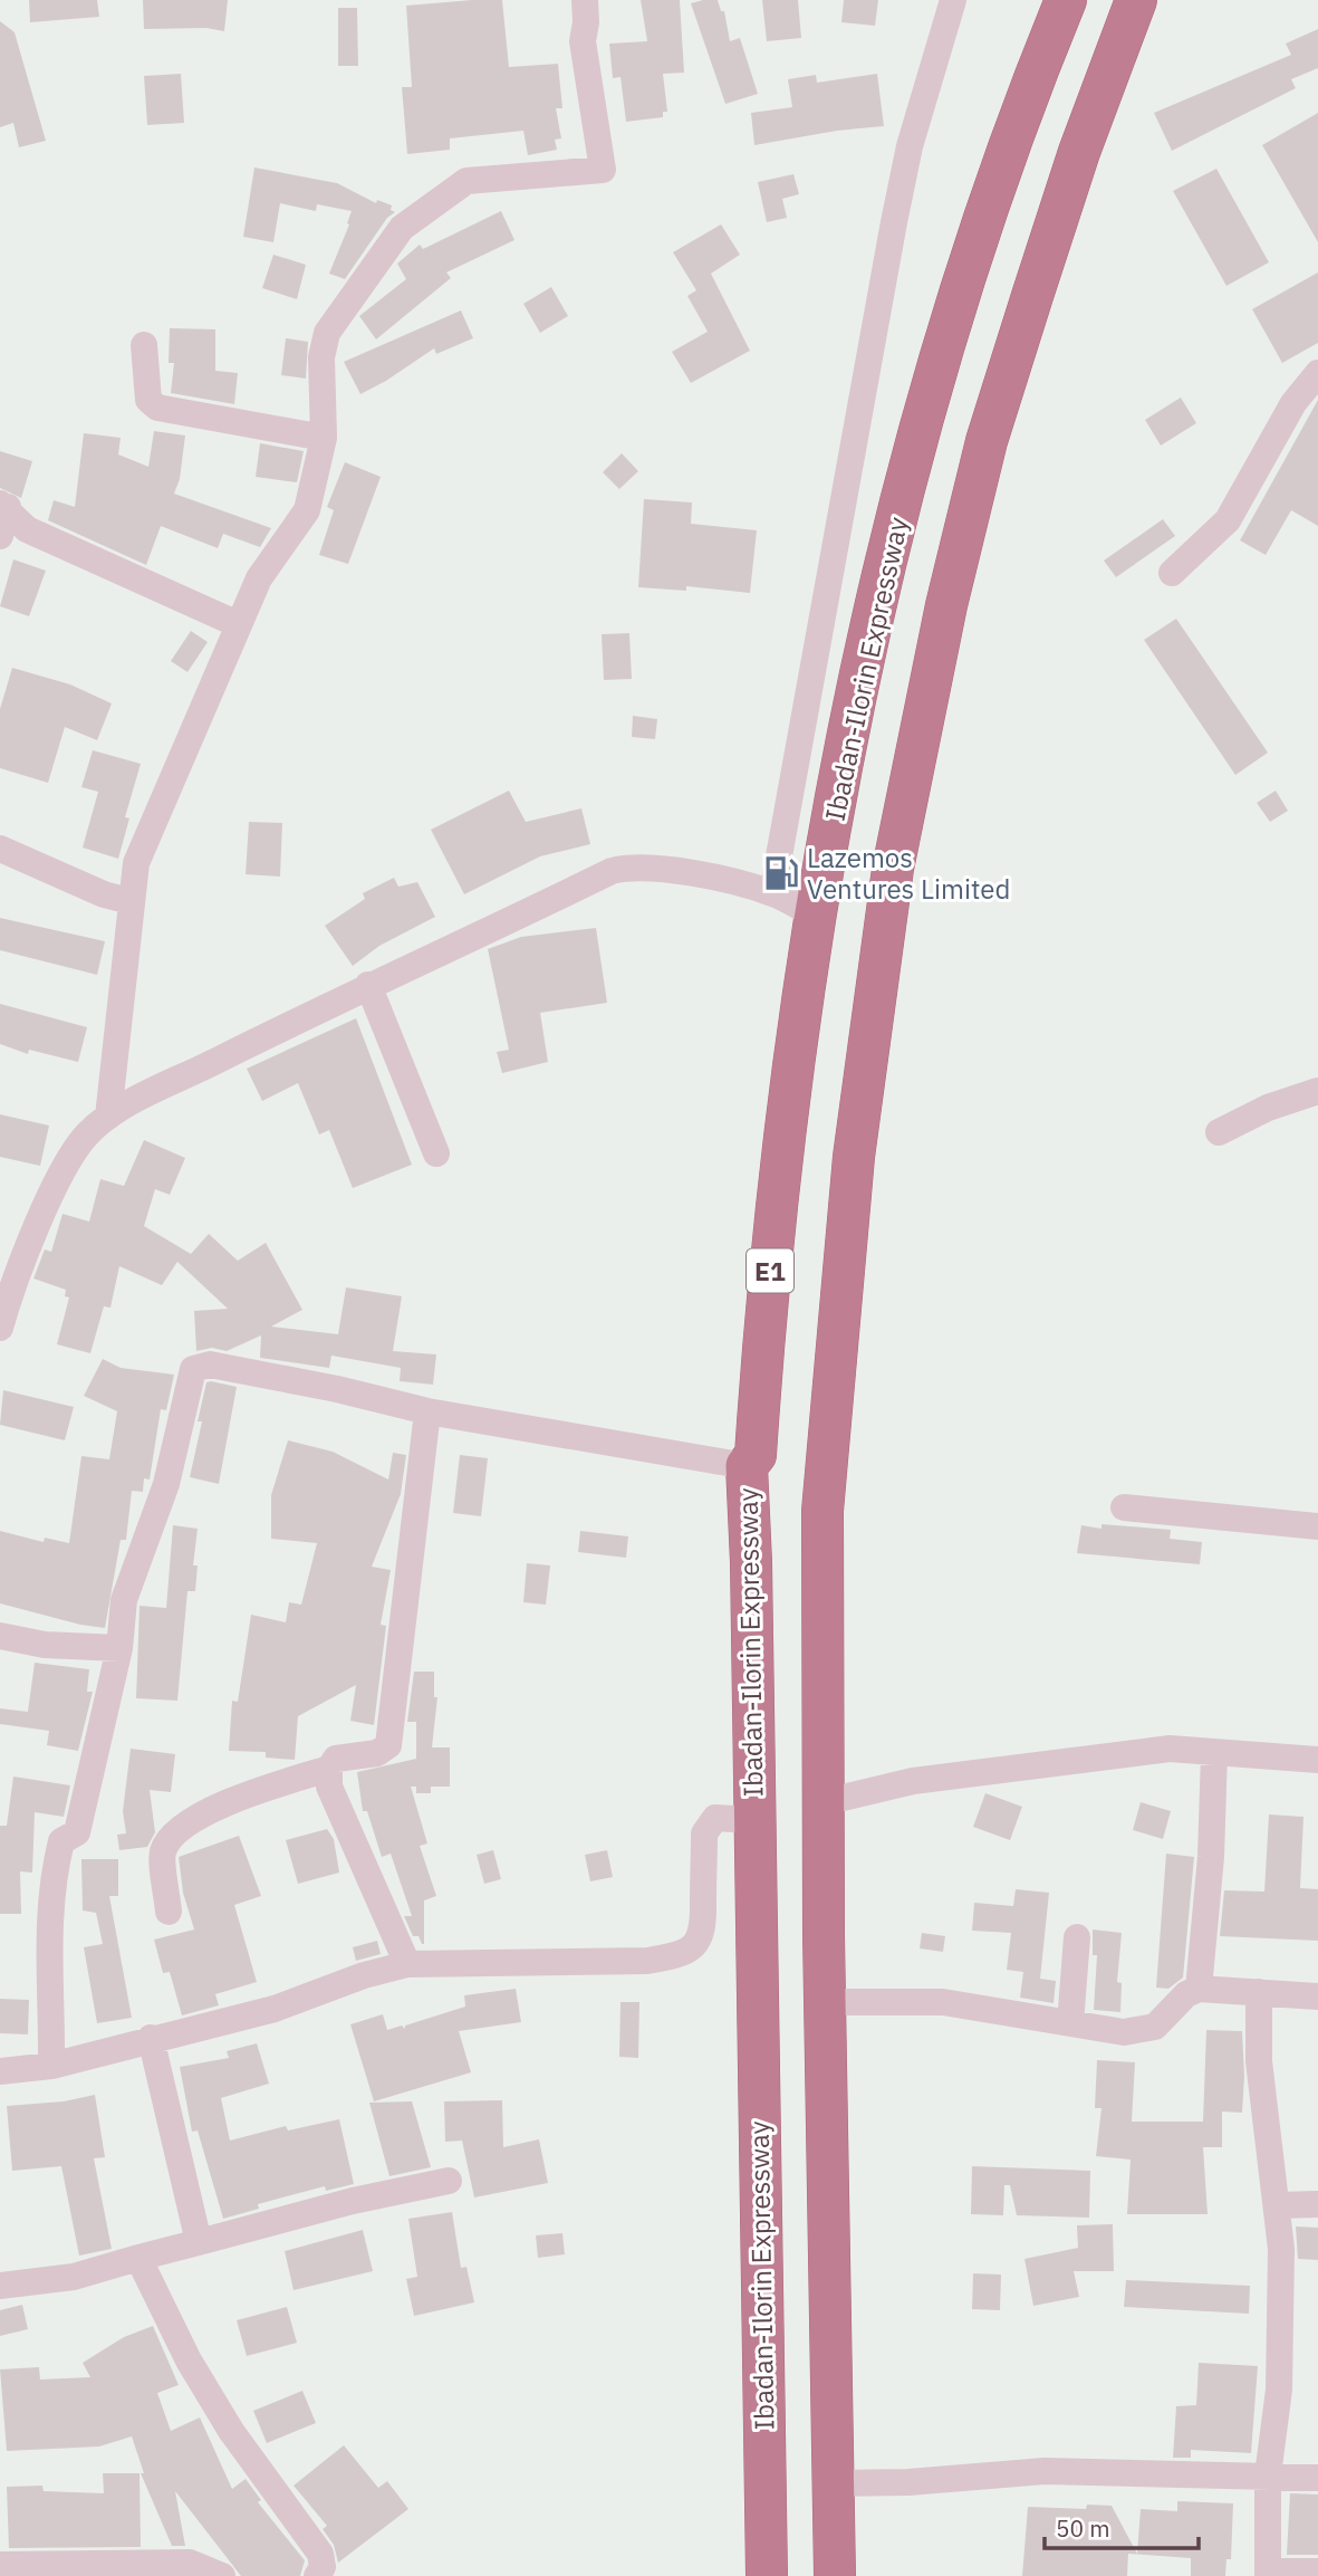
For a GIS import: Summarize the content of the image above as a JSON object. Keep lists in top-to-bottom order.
{
  "streets": {
    "highway": ["Ibadan-Ilorin Expressway", "E1"]
  },
  "places": {
    "fuel station": ["Lazemos Ventures Limited"]
  },
  "scale_bar": "50 m"
}
